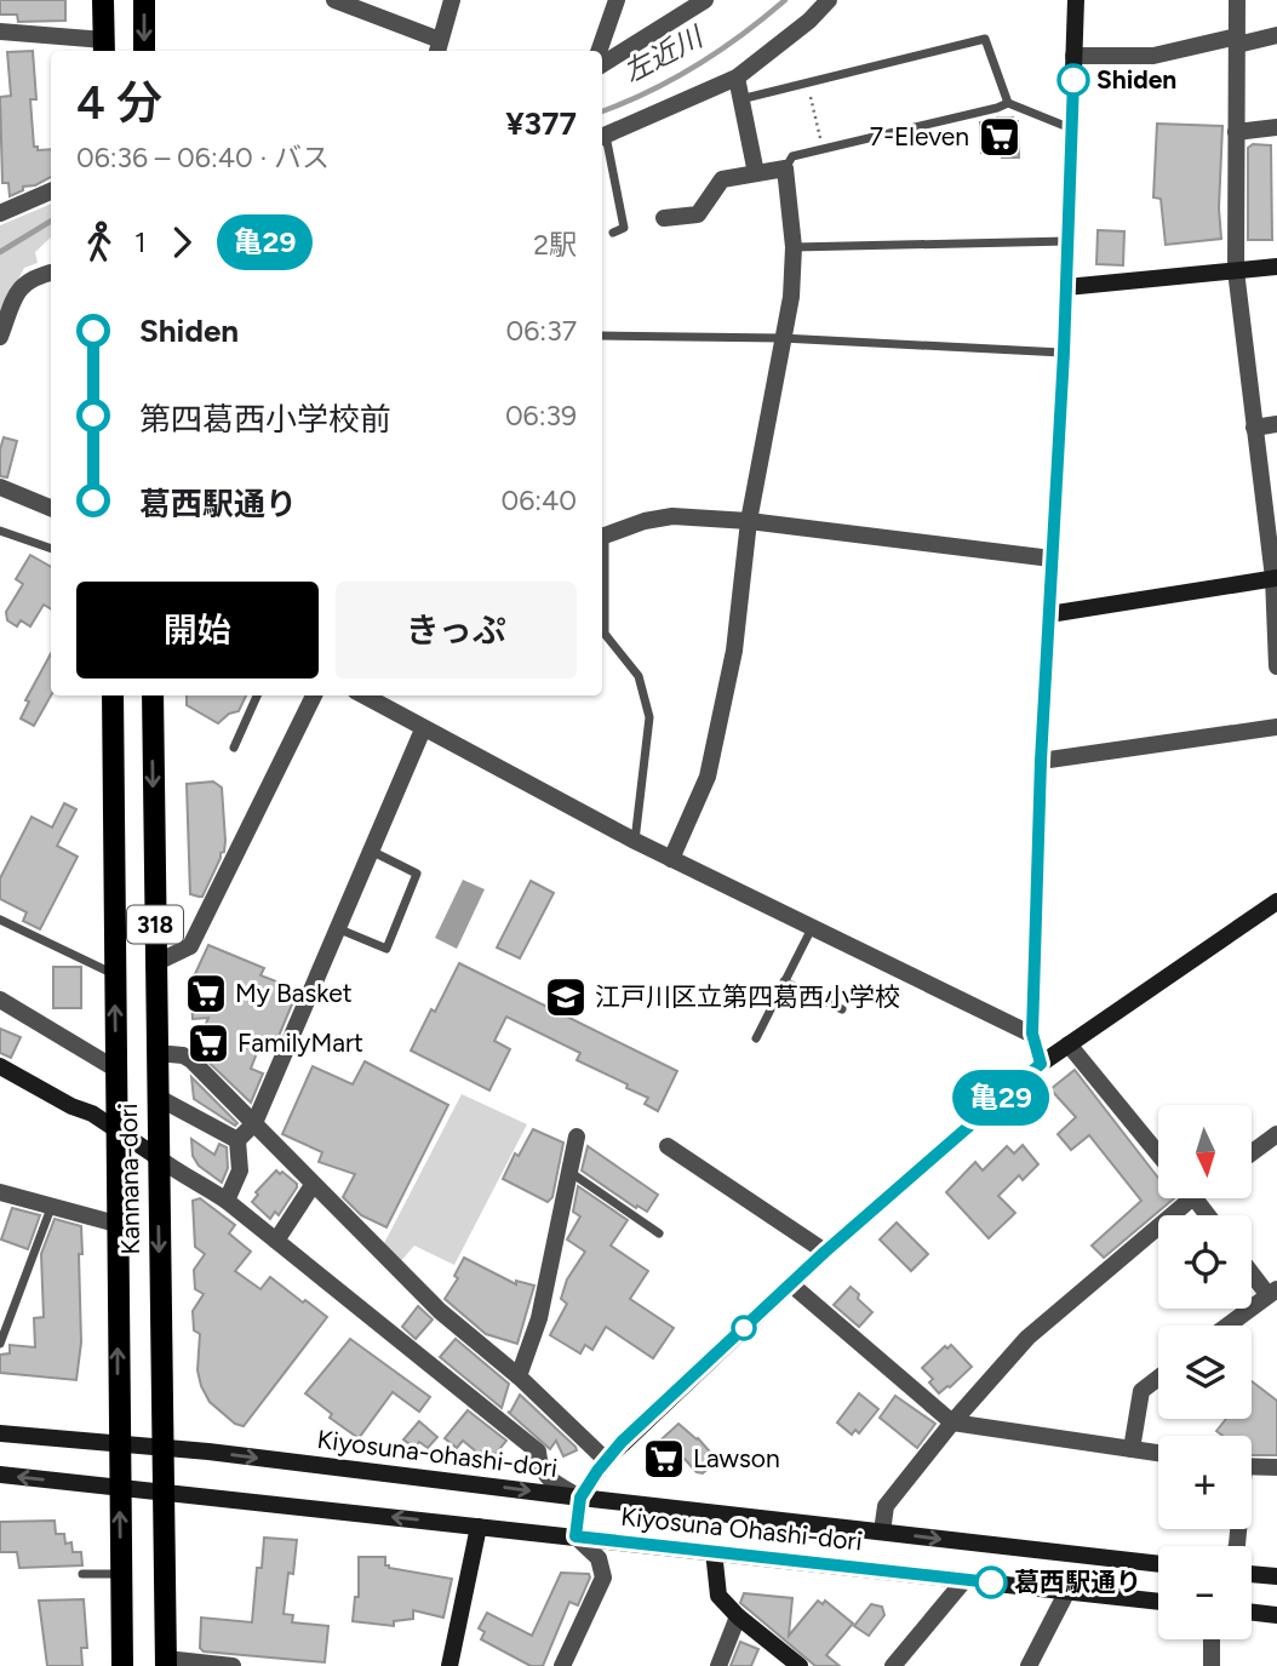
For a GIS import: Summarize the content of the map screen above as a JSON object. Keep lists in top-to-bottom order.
{
  "streets": {
    "main road": ["318", "Kannana-dori"],
    "street": ["Kiyosuna-ohashi-dori", "Kiyosuna Ohashi-dori"]
  },
  "crossings": [
    ["Kannana-dori", "Kiyosuna-ohashi-dori"],
    ["Kannana-dori", "Kiyosuna Ohashi-dori"]
  ],
  "one_way": ["Kiyosuna-ohashi-dori", "Kiyosuna Ohashi-dori"],
  "water": ["左近川"],
  "places": {
    "other": ["Shiden", "葛西駅通り"],
    "supermarket": [
      "7-Eleven",
      "My Basket",
      "FamilyMart",
      "Lawson"
    ],
    "school or university": ["江戸川区立第四葛西小学校"]
  },
  "lines": ["bus line 亀29"],
  "north": "bottom",
  "page": {
    "on_map": "亀29",
    "heading": ["4 分", "06:36 – 06:40 · バス", "¥377"],
    "legs": ["1", "亀29", "2駅"],
    "list": [
      {
        "name": "Shiden",
        "value": "06:37"
      },
      {
        "name": "第四葛西小学校前",
        "value": "06:39"
      },
      {
        "name": "葛西駅通り",
        "value": "06:40"
      }
    ],
    "buttons": ["開始", "きっぷ"],
    "map_buttons": ["+", "−"]
  }
}
